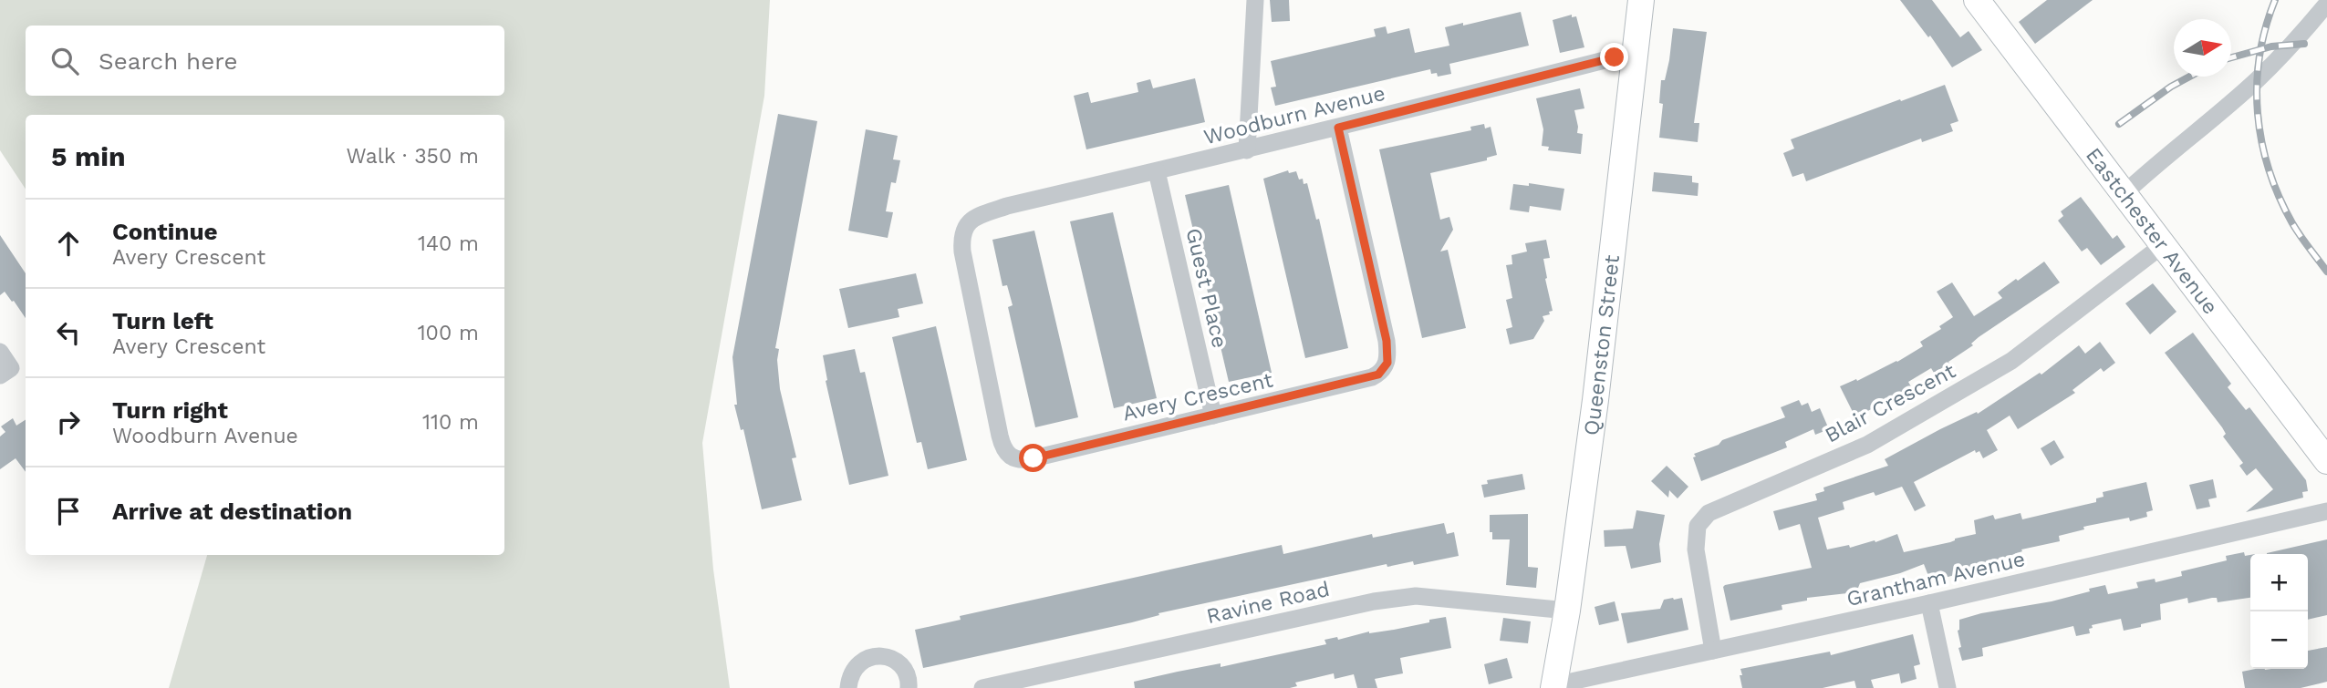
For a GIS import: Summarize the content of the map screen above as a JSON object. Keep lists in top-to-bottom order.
{
  "streets": {
    "main road": ["Eastchester Avenue", "Queenston Street"],
    "street": [
      "Woodburn Avenue",
      "Guest Place",
      "Avery Crescent",
      "Blair Crescent",
      "Grantham Avenue",
      "Ravine Road"
    ]
  },
  "crossings": [
    ["Woodburn Avenue", "Guest Place"],
    ["Woodburn Avenue", "Queenston Street"],
    ["Woodburn Avenue", "Avery Crescent"],
    ["Eastchester Avenue", "Blair Crescent"],
    ["Guest Place", "Avery Crescent"],
    ["Queenston Street", "Grantham Avenue"],
    ["Queenston Street", "Ravine Road"],
    ["Blair Crescent", "Grantham Avenue"]
  ],
  "north": "right",
  "page": {
    "search": "Search here",
    "heading": ["5 min", "Walk · 350 m"],
    "list": [
      ["Continue", "Avery Crescent", "140 m"],
      ["Turn left", "Avery Crescent", "100 m"],
      ["Turn right", "Woodburn Avenue", "110 m"],
      "Arrive at destination"
    ],
    "map_buttons": ["+", "−"]
  }
}
